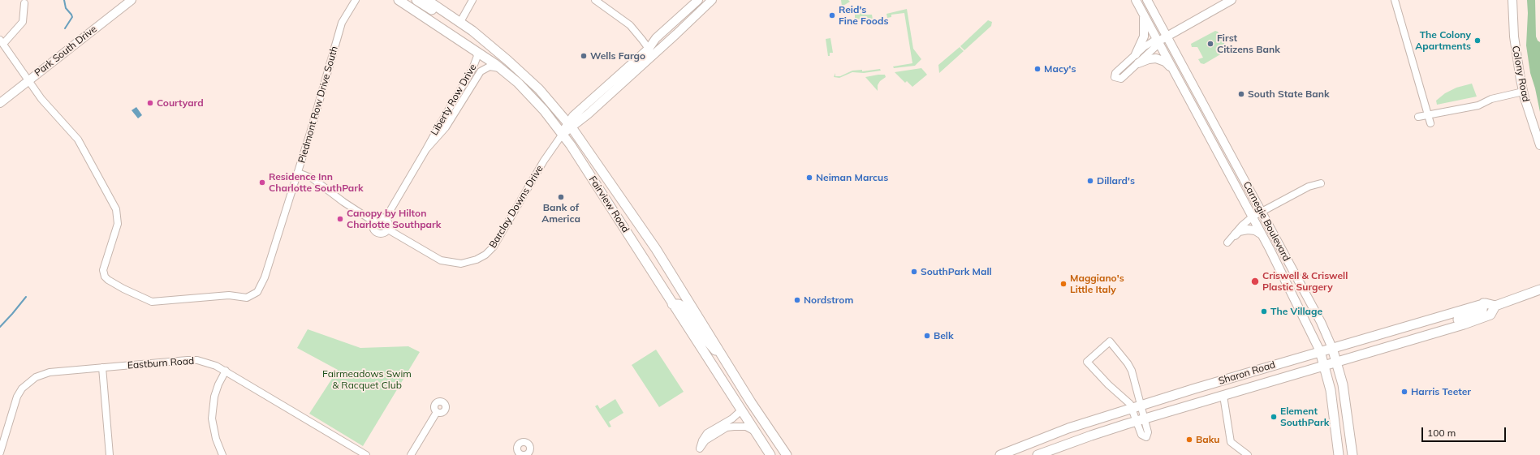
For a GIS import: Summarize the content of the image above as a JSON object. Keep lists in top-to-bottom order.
{
  "streets": {
    "main road": ["Fairview Road", "Carnegie Boulevard", "Sharon Road"],
    "street": [
      "Park South Drive",
      "Colony Road",
      "Liberty Row Drive",
      "Piedmont Row Drive South",
      "Barclay Downs Drive",
      "Eastburn Road"
    ]
  },
  "crossings": [
    ["Park South Drive", "Piedmont Row Drive South"],
    ["Liberty Row Drive", "Fairview Road"],
    ["Liberty Row Drive", "Barclay Downs Drive"],
    ["Piedmont Row Drive South", "Barclay Downs Drive"],
    ["Fairview Road", "Barclay Downs Drive"],
    ["Carnegie Boulevard", "Sharon Road"]
  ],
  "parks": ["Fairmeadows Swim & Racquet Club"],
  "places": [
    "Reid's Fine Foods",
    "The Colony Apartments",
    "First Citizens Bank",
    "Wells Fargo",
    "Macy's",
    "South State Bank",
    "Courtyard",
    "Neiman Marcus",
    "Dillard's",
    "Residence Inn Charlotte SouthPark",
    "Bank of America",
    "Canopy by Hilton Charlotte Southpark",
    "SouthPark Mall",
    "Criswell & Criswell Plastic Surgery",
    "Maggiano's Little Italy",
    "Nordstrom",
    "The Village",
    "Belk",
    "Harris Teeter",
    "Element SouthPark",
    "Baku"
  ],
  "scale_bar": "100 m"
}
